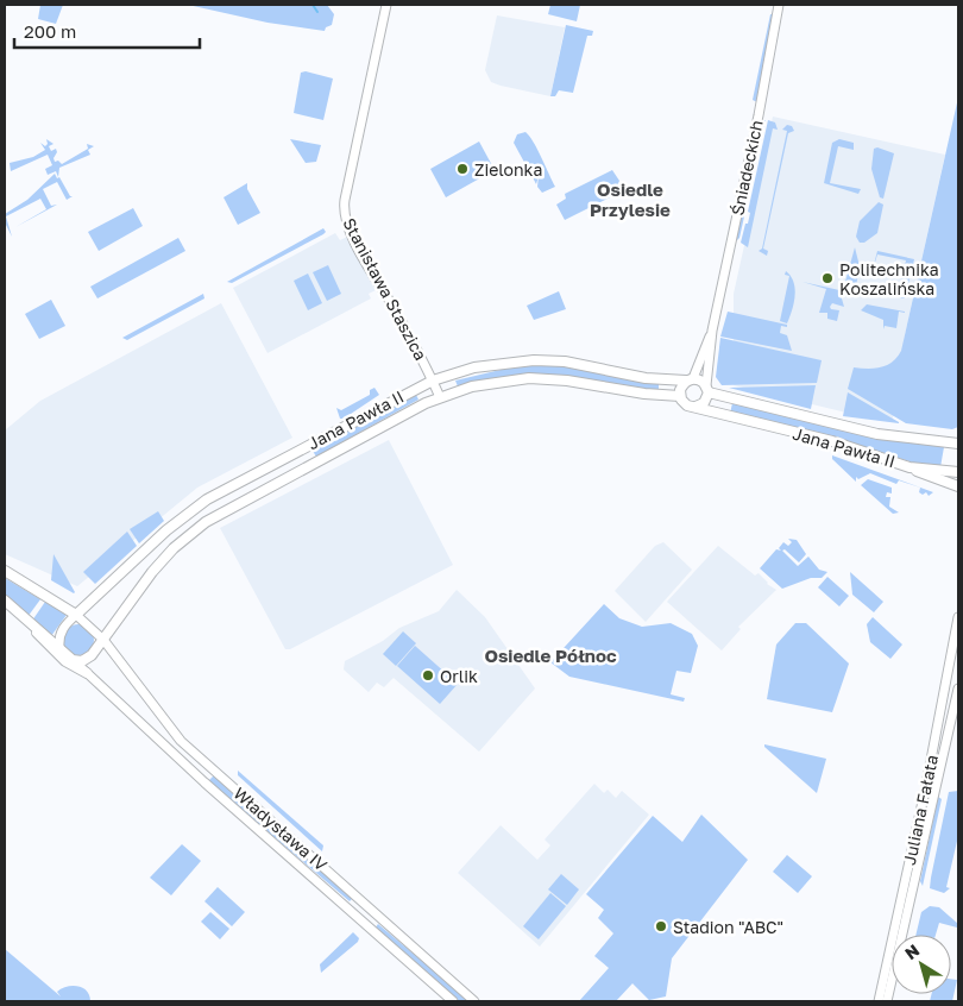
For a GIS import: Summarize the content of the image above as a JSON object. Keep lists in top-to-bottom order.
{
  "streets": {
    "main road": ["Jana Pawła II"],
    "street": [
      "Śniadeckich",
      "Stanisława Staszica",
      "Juliana Fałata",
      "Władysława IV"
    ]
  },
  "crossings": [
    ["Śniadeckich", "Jana Pawła II"],
    ["Stanisława Staszica", "Jana Pawła II"],
    ["Jana Pawła II", "Władysława IV"]
  ],
  "districts": ["Osiedle Przylesie", "Osiedle Północ"],
  "places": [
    "Zielonka",
    "Politechnika Koszalińska",
    "Orlik",
    "Stadion \"ABC\""
  ],
  "scale_bar": "200 m",
  "north": "top left"
}
